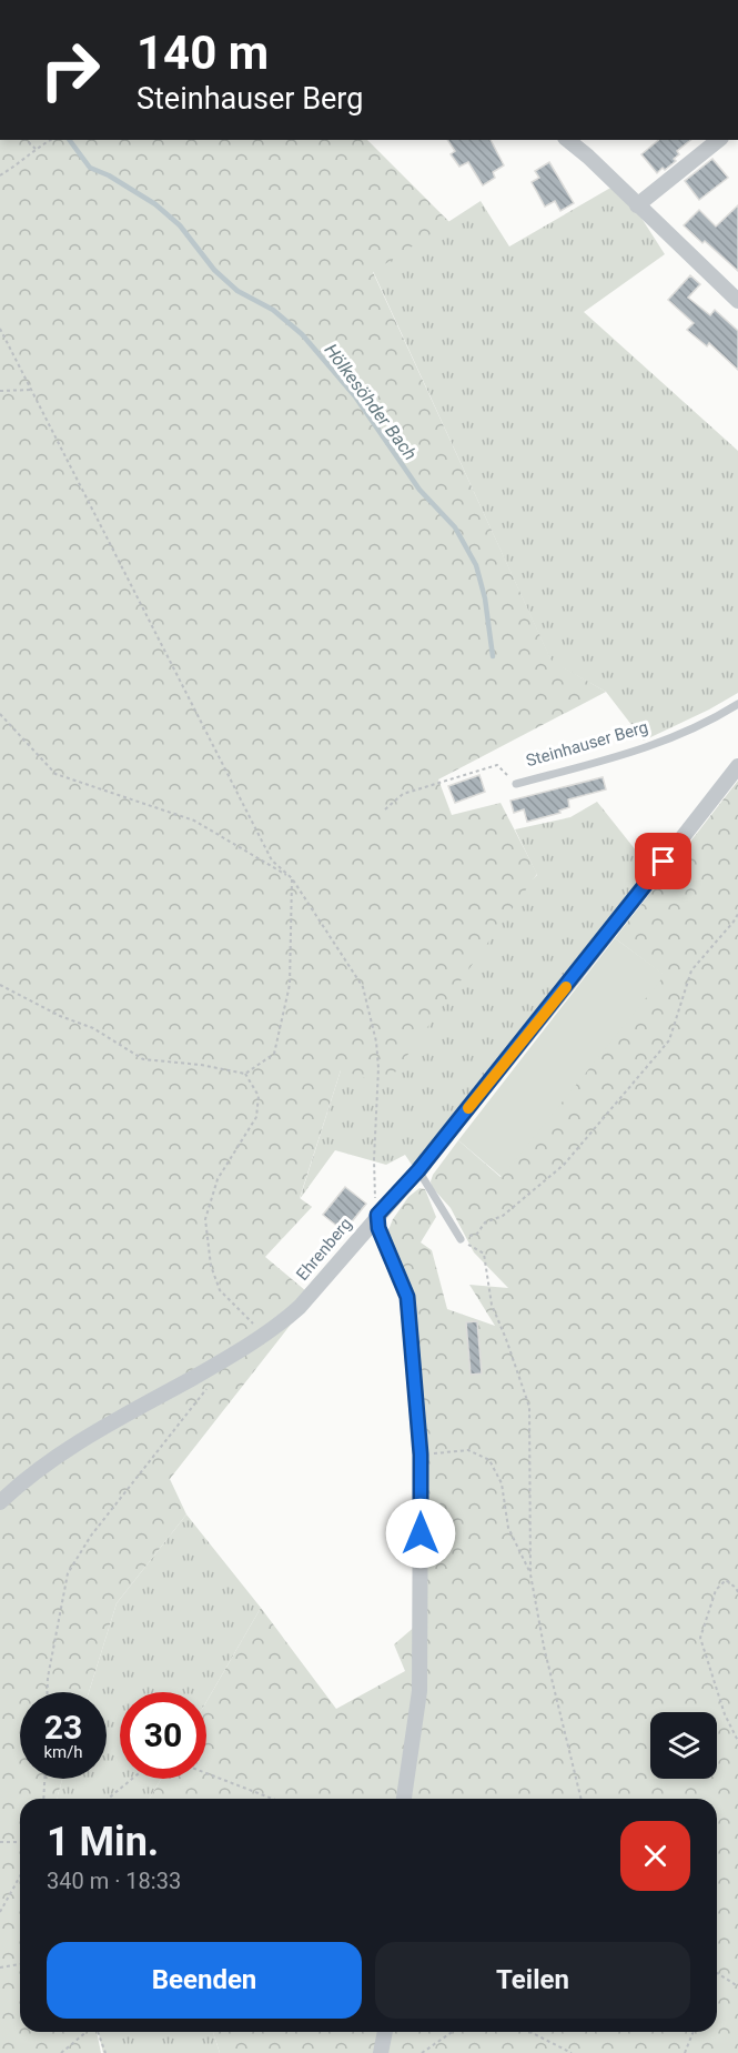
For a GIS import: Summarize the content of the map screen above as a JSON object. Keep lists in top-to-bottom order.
{
  "streets": {
    "street": ["Ehrenberg"],
    "lane": ["Steinhauser Berg"]
  },
  "water": ["Hölkesöhder Bach"],
  "page": {
    "turn": ["140 m", "Steinhauser Berg"],
    "speed": "23 km/h",
    "limit": "30",
    "heading": ["1 Min.", "340 m · 18:33"],
    "buttons": ["Beenden", "Teilen"]
  }
}
